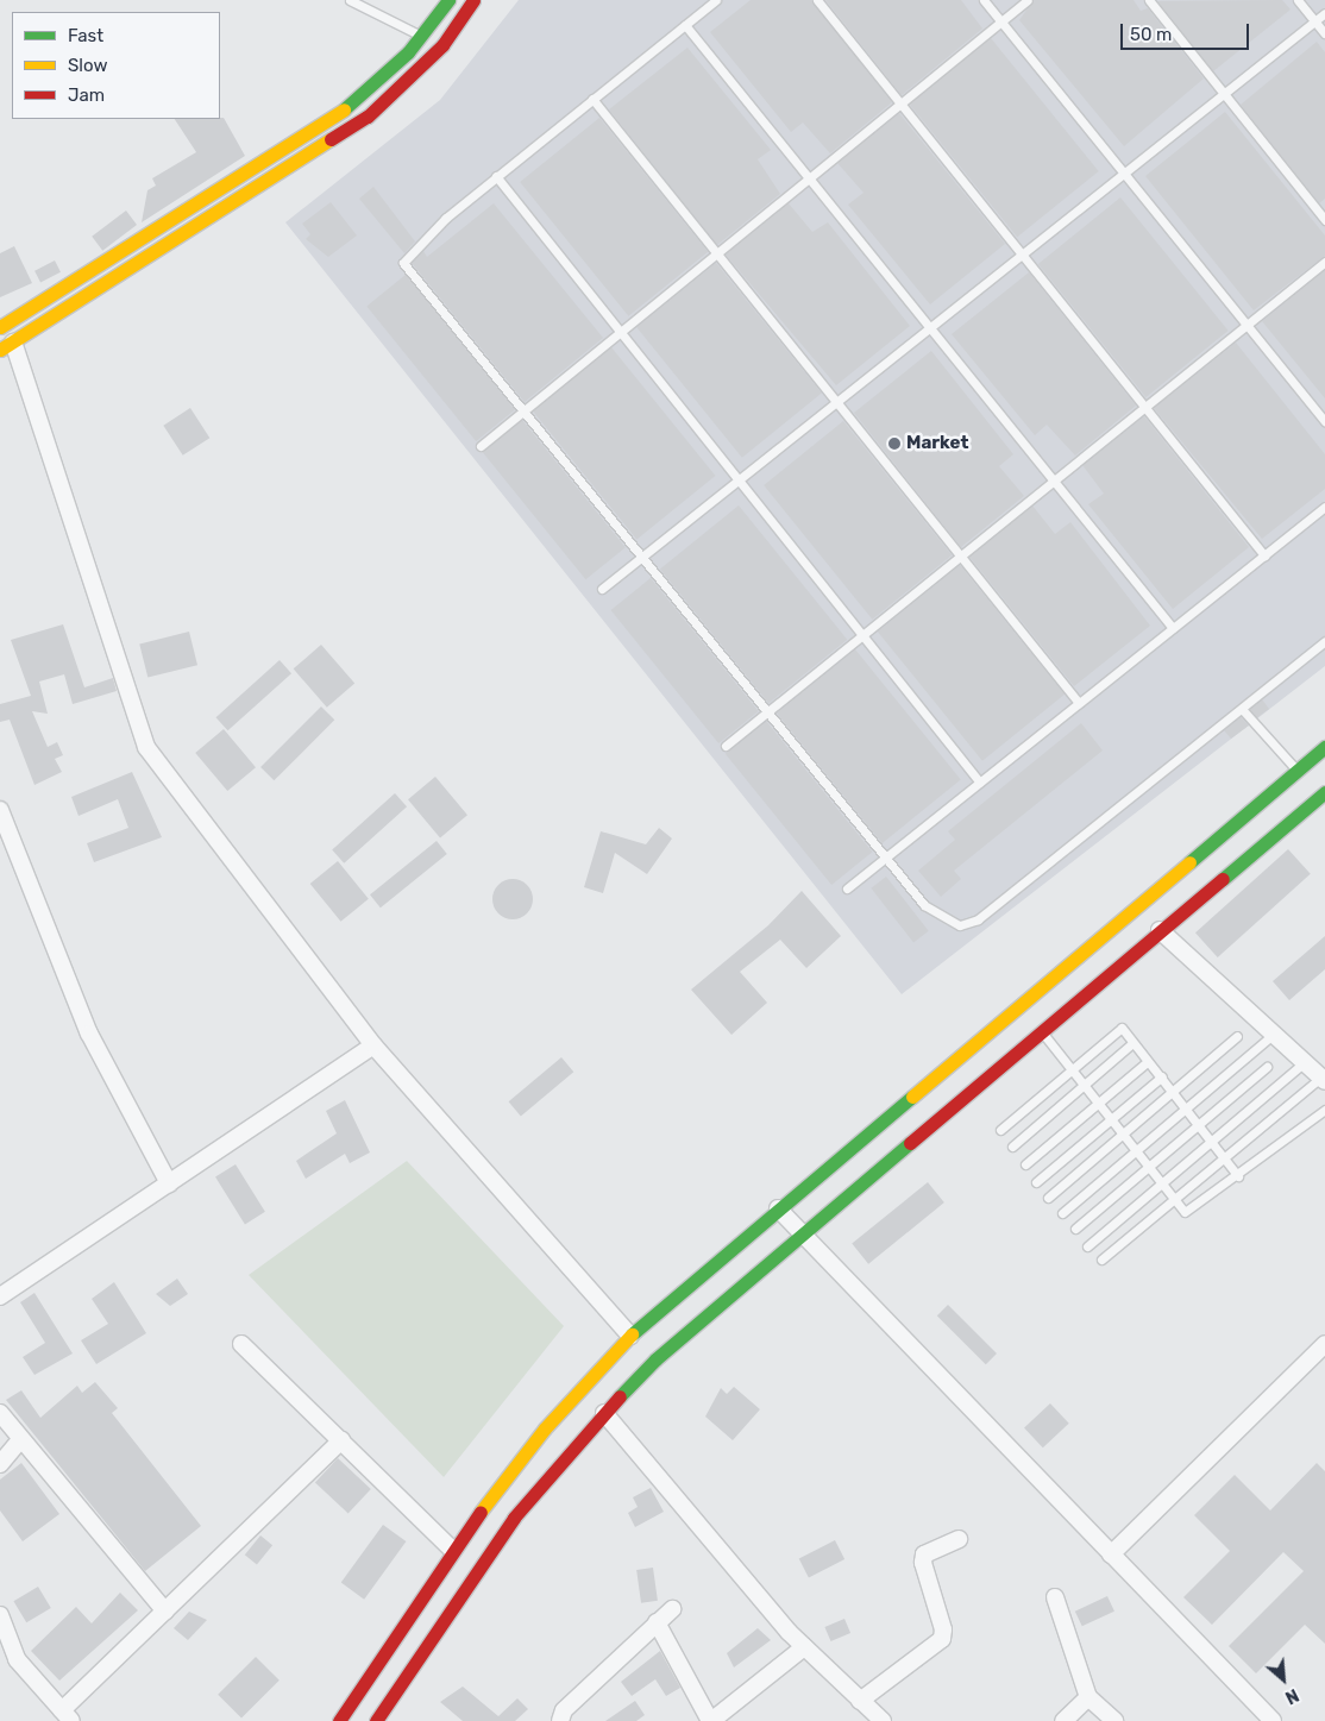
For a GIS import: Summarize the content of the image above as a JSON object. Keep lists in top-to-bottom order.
{
  "places": ["Market"],
  "legend": ["Fast", "Slow", "Jam"],
  "scale_bar": "50 m",
  "north": "bottom right"
}
